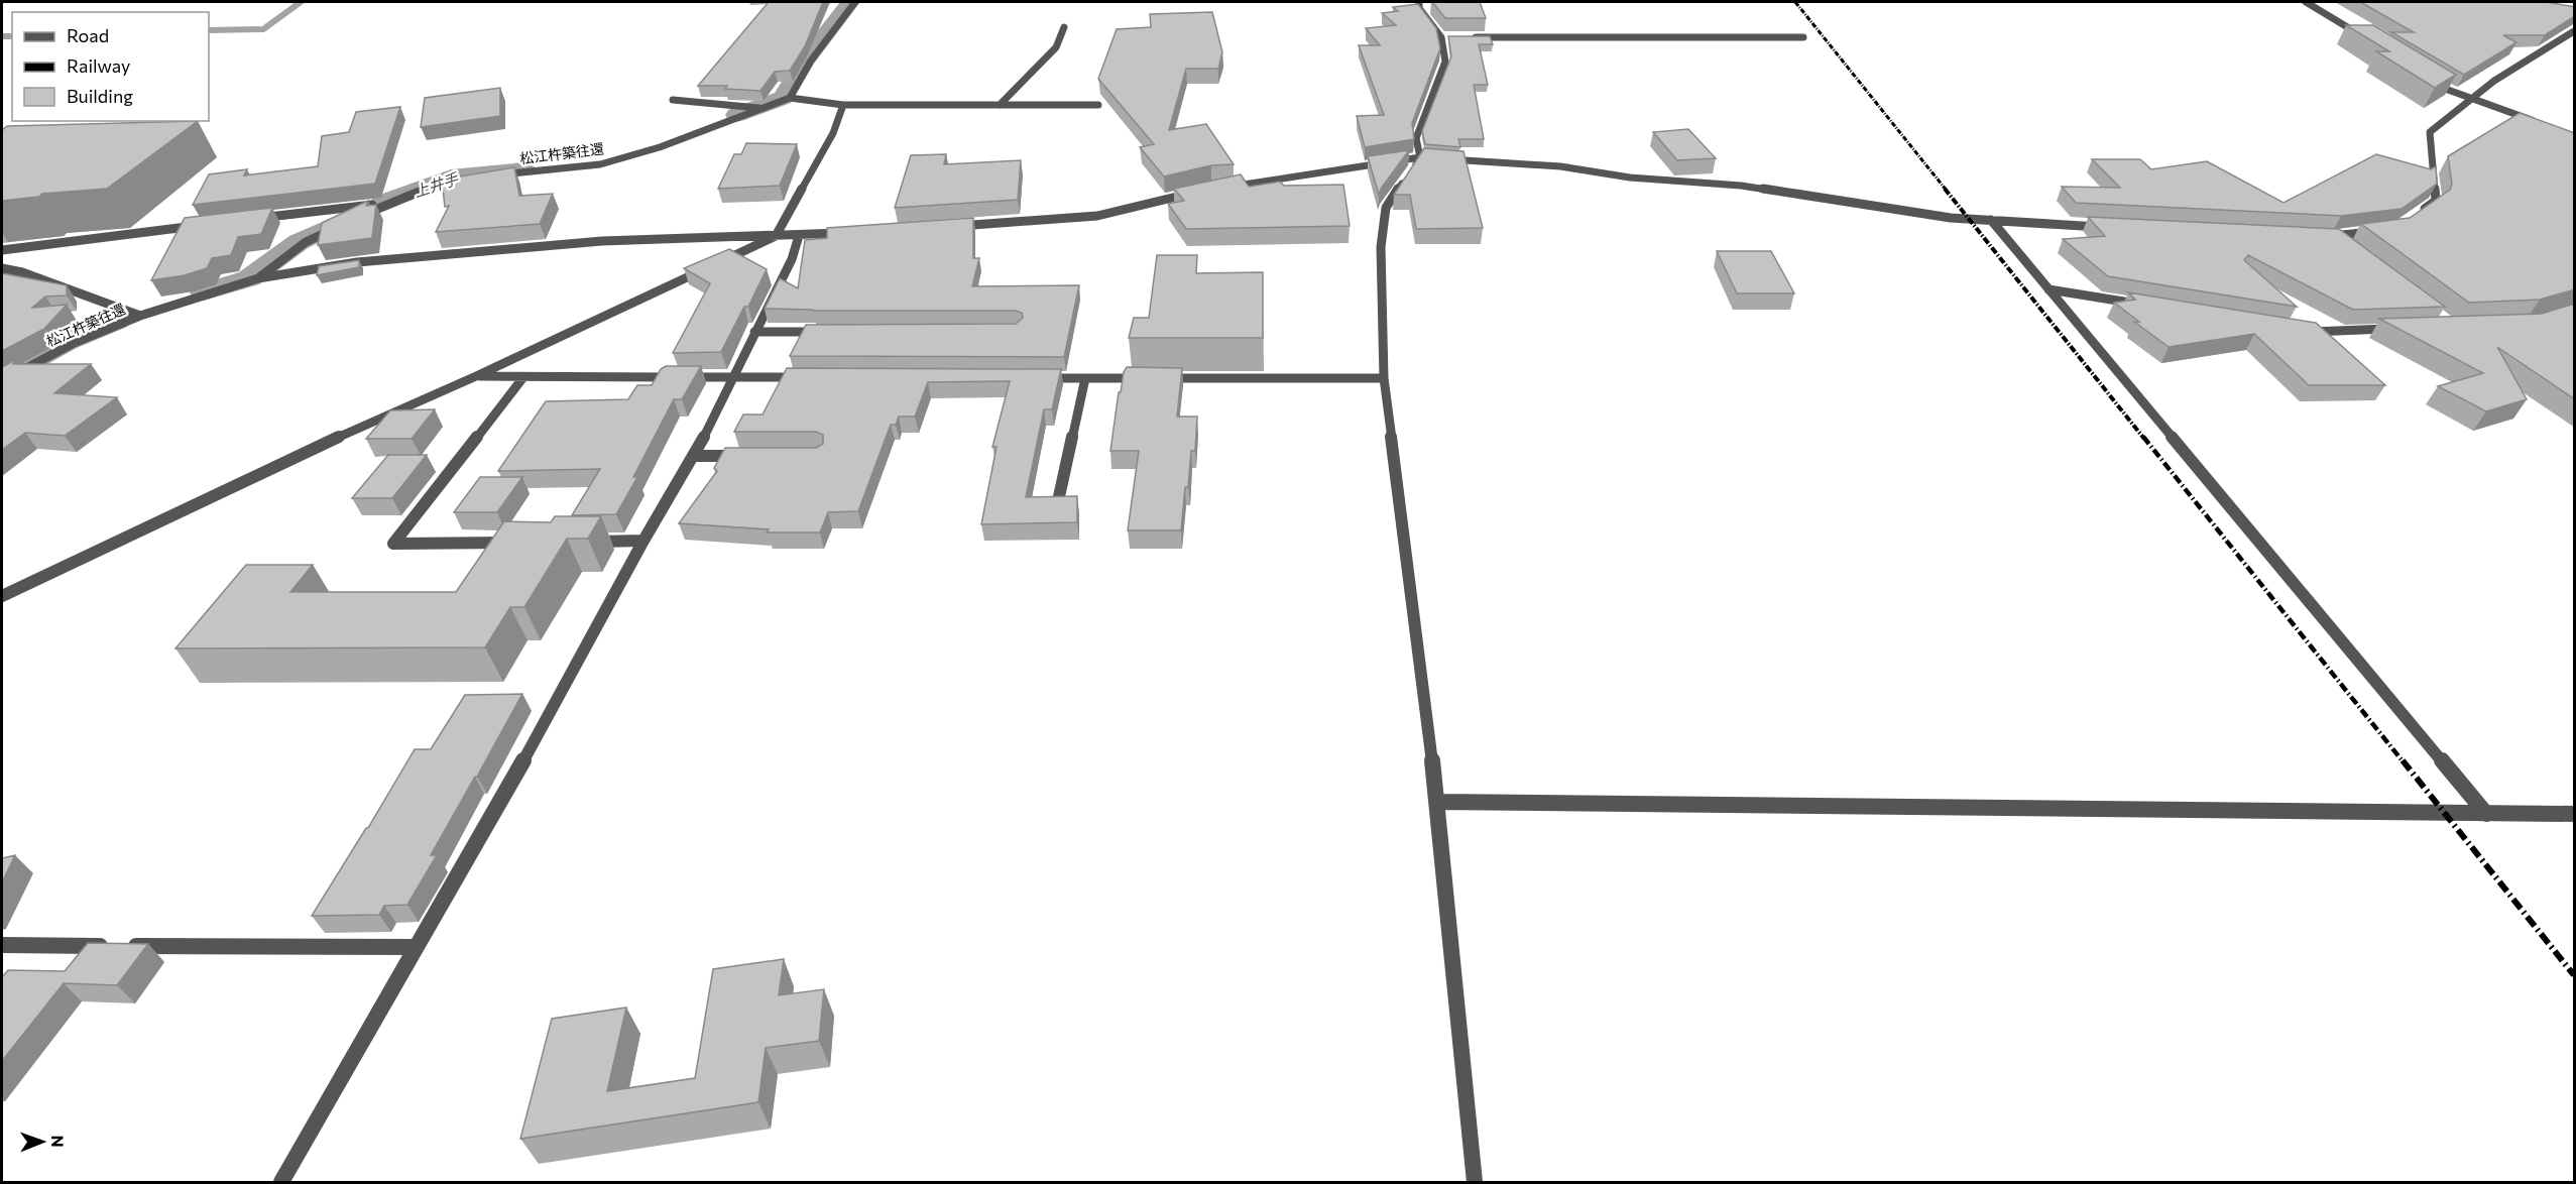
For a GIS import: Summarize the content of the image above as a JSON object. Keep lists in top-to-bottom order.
{
  "streets": {
    "street": ["松江杵築往還"]
  },
  "water": ["上井手"],
  "legend": ["Road", "Railway", "Building"],
  "north": "right"
}
